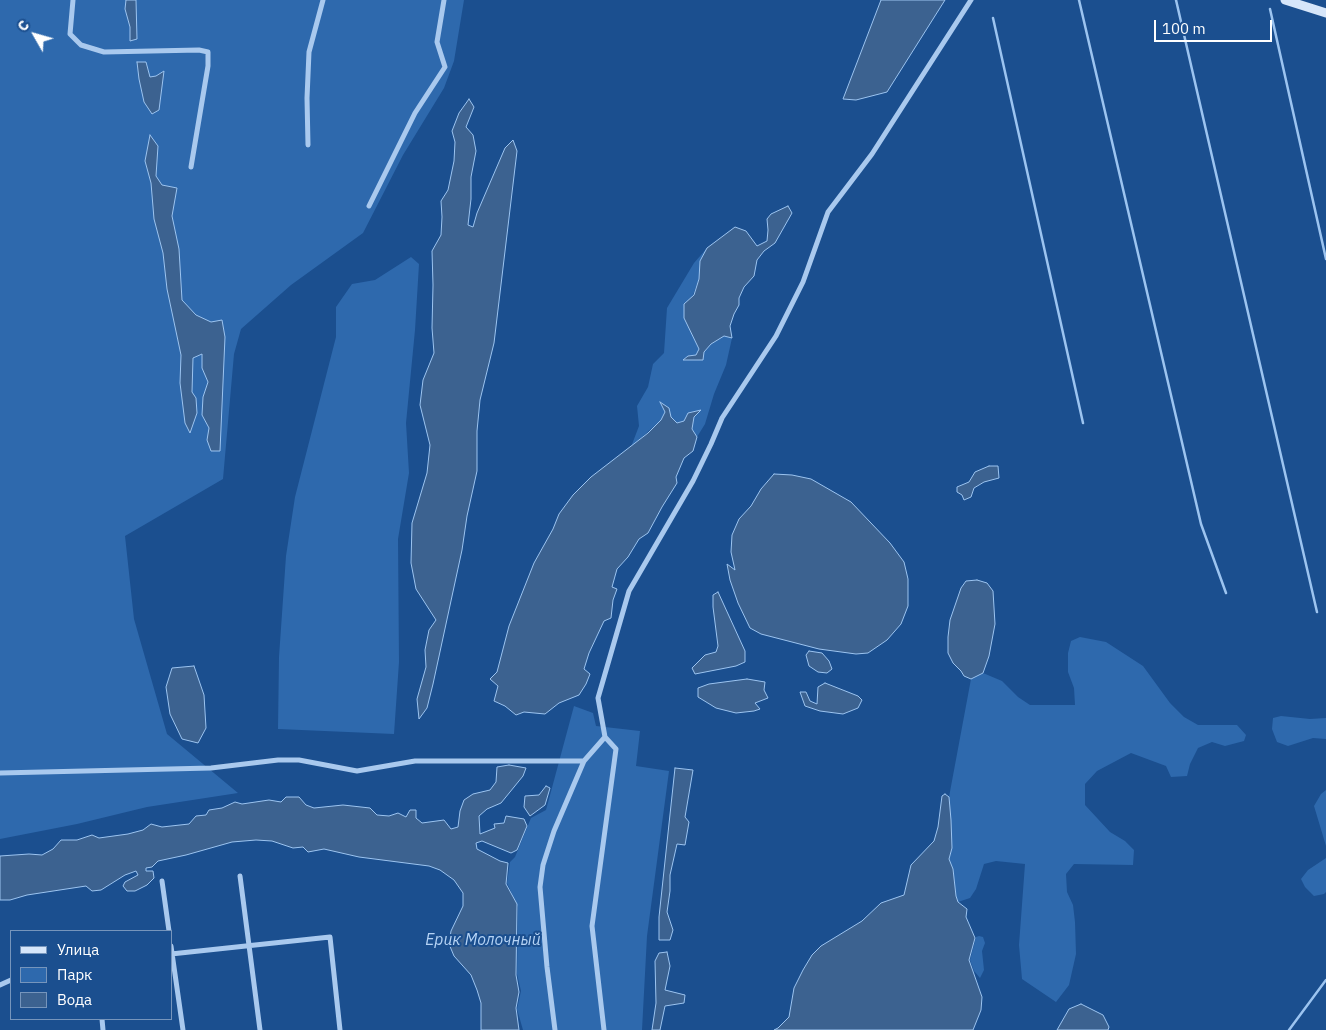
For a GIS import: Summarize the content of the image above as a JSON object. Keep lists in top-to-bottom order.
{
  "water": ["Ерик Молочный"],
  "legend": ["Улица", "Парк", "Вода"],
  "scale_bar": "100 m",
  "north": "top left"
}
